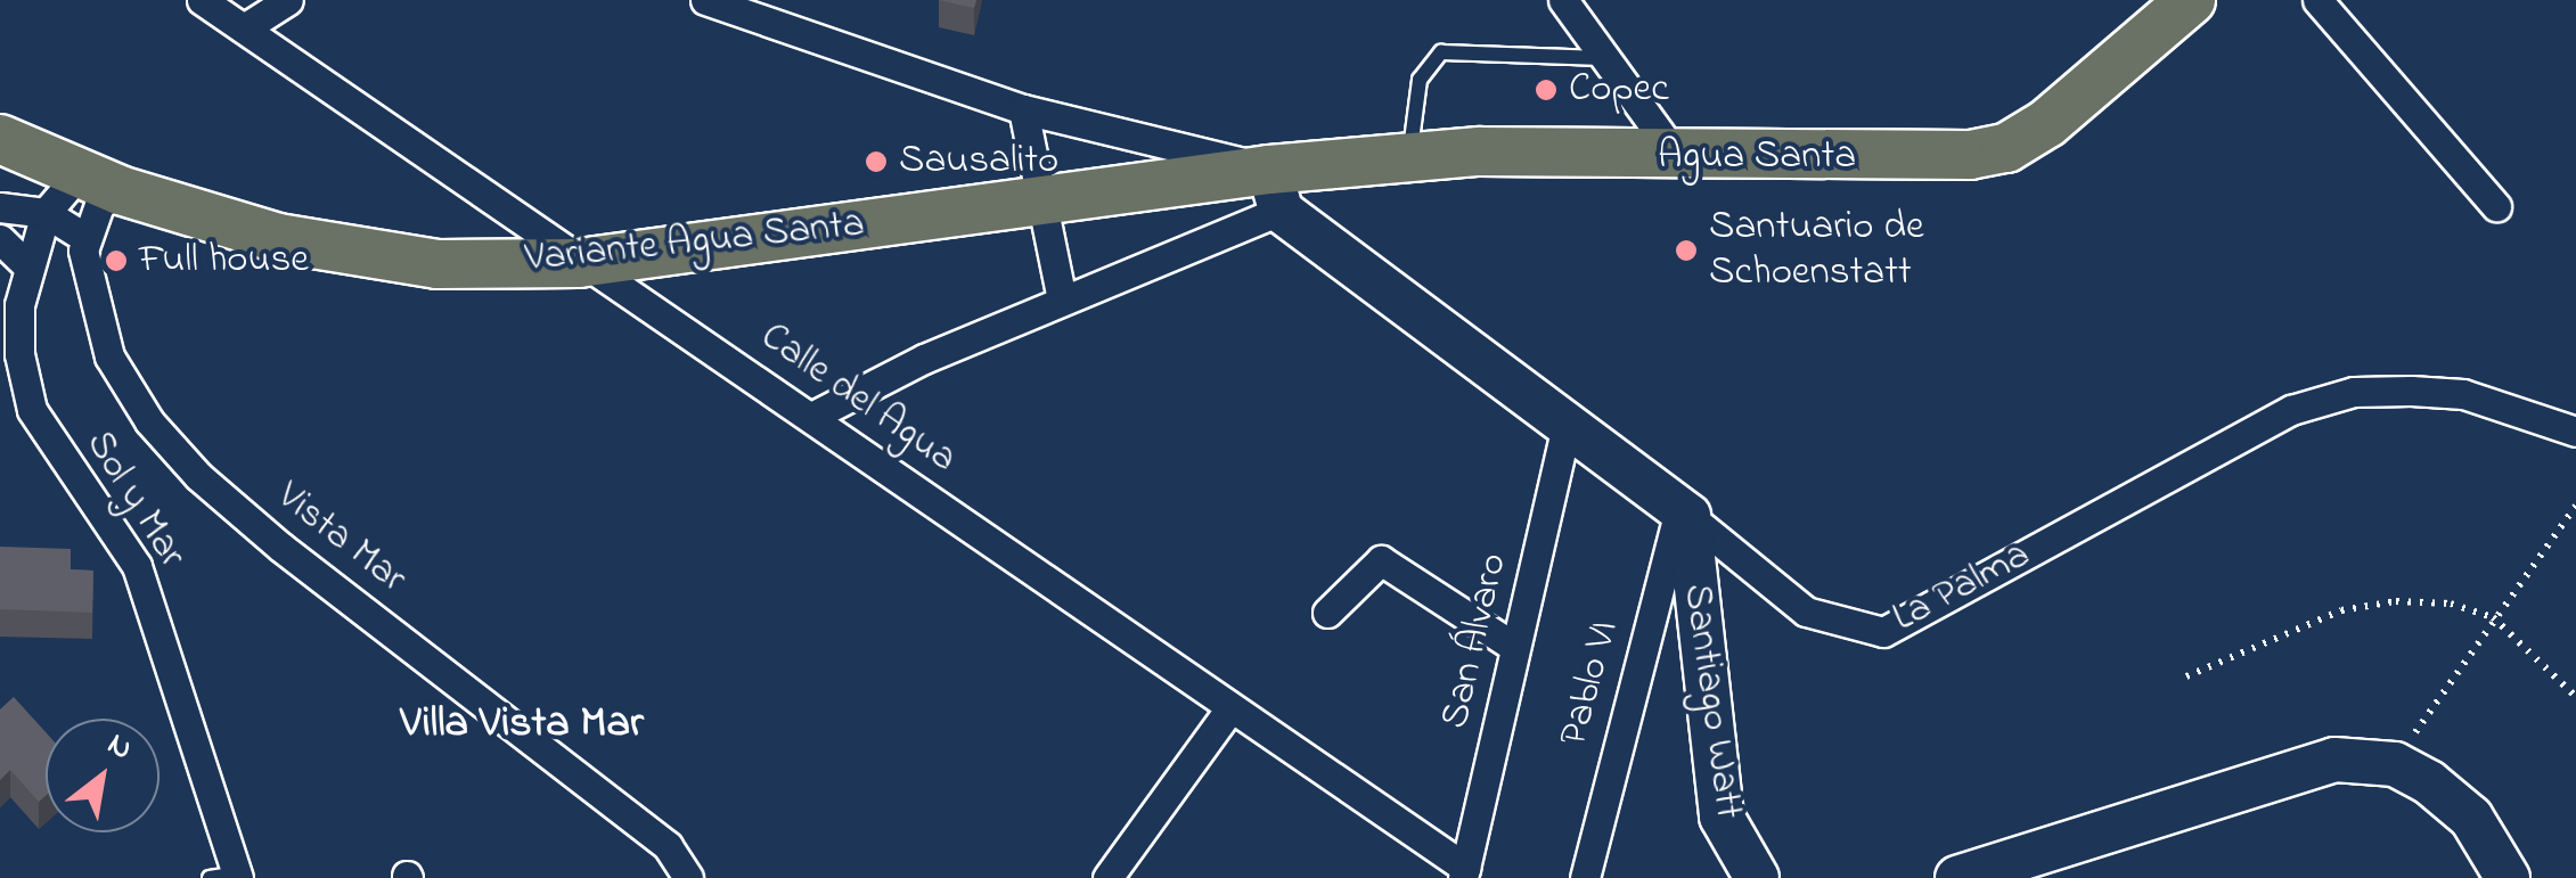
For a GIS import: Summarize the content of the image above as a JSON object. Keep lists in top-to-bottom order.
{
  "streets": {
    "main road": ["Agua Santa", "Variante Agua Santa"],
    "street": [
      "Calle del Agua",
      "Sol y Mar",
      "Vista Mar",
      "La Palma",
      "San Álvaro",
      "Pablo VI",
      "Santiago Watt"
    ]
  },
  "crossings": [
    ["Agua Santa", "Variante Agua Santa"],
    ["Agua Santa", "La Palma"],
    ["Variante Agua Santa", "Calle del Agua"],
    ["Variante Agua Santa", "Sol y Mar"],
    ["Variante Agua Santa", "La Palma"],
    ["Calle del Agua", "San Álvaro"],
    ["La Palma", "San Álvaro"],
    ["La Palma", "Pablo VI"],
    ["La Palma", "Santiago Watt"],
    ["Pablo VI", "Santiago Watt"]
  ],
  "districts": ["Villa Vista Mar"],
  "places": [
    "Copec",
    "Sausalito",
    "Santuario de Schoenstatt",
    "Full house"
  ],
  "north": "top right"
}
